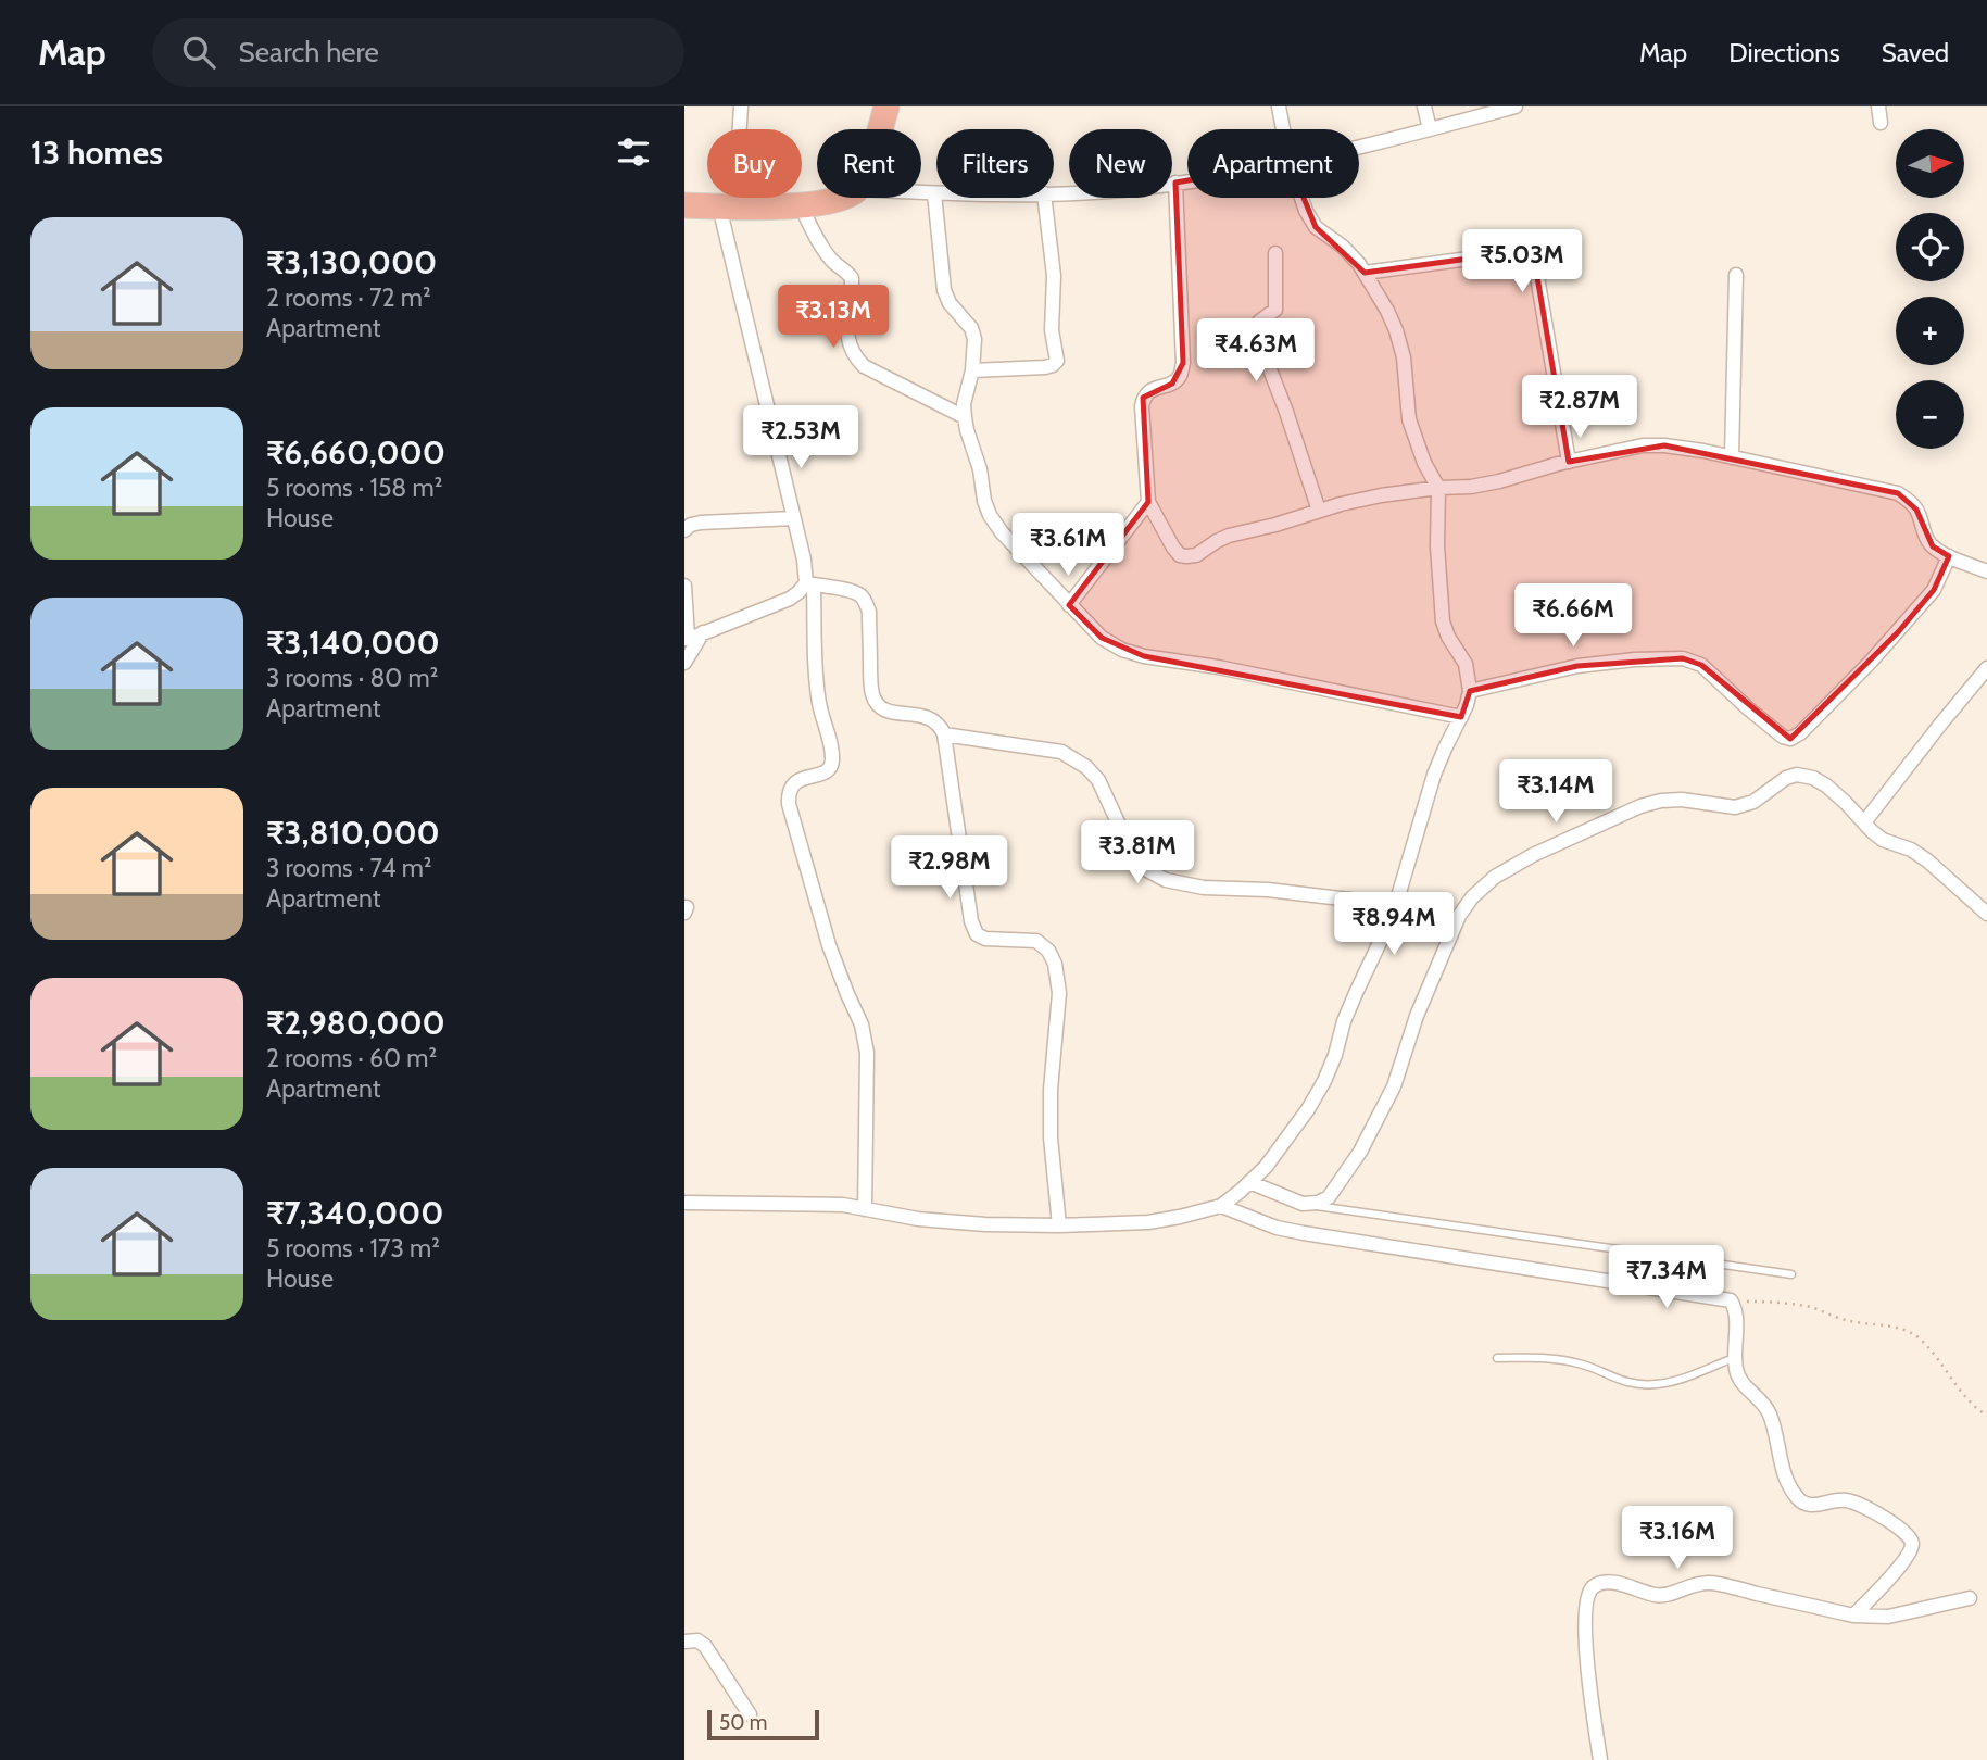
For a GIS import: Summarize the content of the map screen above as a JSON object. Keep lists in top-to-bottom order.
{
  "scale_bar": "50 m",
  "north": "right",
  "page": {
    "header": "Map",
    "search": "Search here",
    "nav": ["Map", "Directions", "Saved"],
    "heading": "13 homes",
    "map_buttons": ["+", "−"],
    "chip": [
      "Buy",
      "Rent",
      "Filters",
      "New",
      "Apartment"
    ],
    "list": [
      {
        "name": "₹3,130,000",
        "note": "2 rooms · 72 m² · Apartment"
      },
      {
        "name": "₹6,660,000",
        "note": "5 rooms · 158 m² · House"
      },
      {
        "name": "₹3,140,000",
        "note": "3 rooms · 80 m² · Apartment"
      },
      {
        "name": "₹3,810,000",
        "note": "3 rooms · 74 m² · Apartment"
      },
      {
        "name": "₹2,980,000",
        "note": "2 rooms · 60 m² · Apartment"
      },
      {
        "name": "₹7,340,000",
        "note": "5 rooms · 173 m² · House"
      }
    ],
    "price": [
      "₹5.03M",
      "₹3.13M",
      "₹4.63M",
      "₹2.87M",
      "₹2.53M",
      "₹3.61M",
      "₹6.66M",
      "₹3.14M",
      "₹3.81M",
      "₹2.98M",
      "₹8.94M",
      "₹7.34M",
      "₹3.16M"
    ],
    "scale": "50 m"
  }
}
